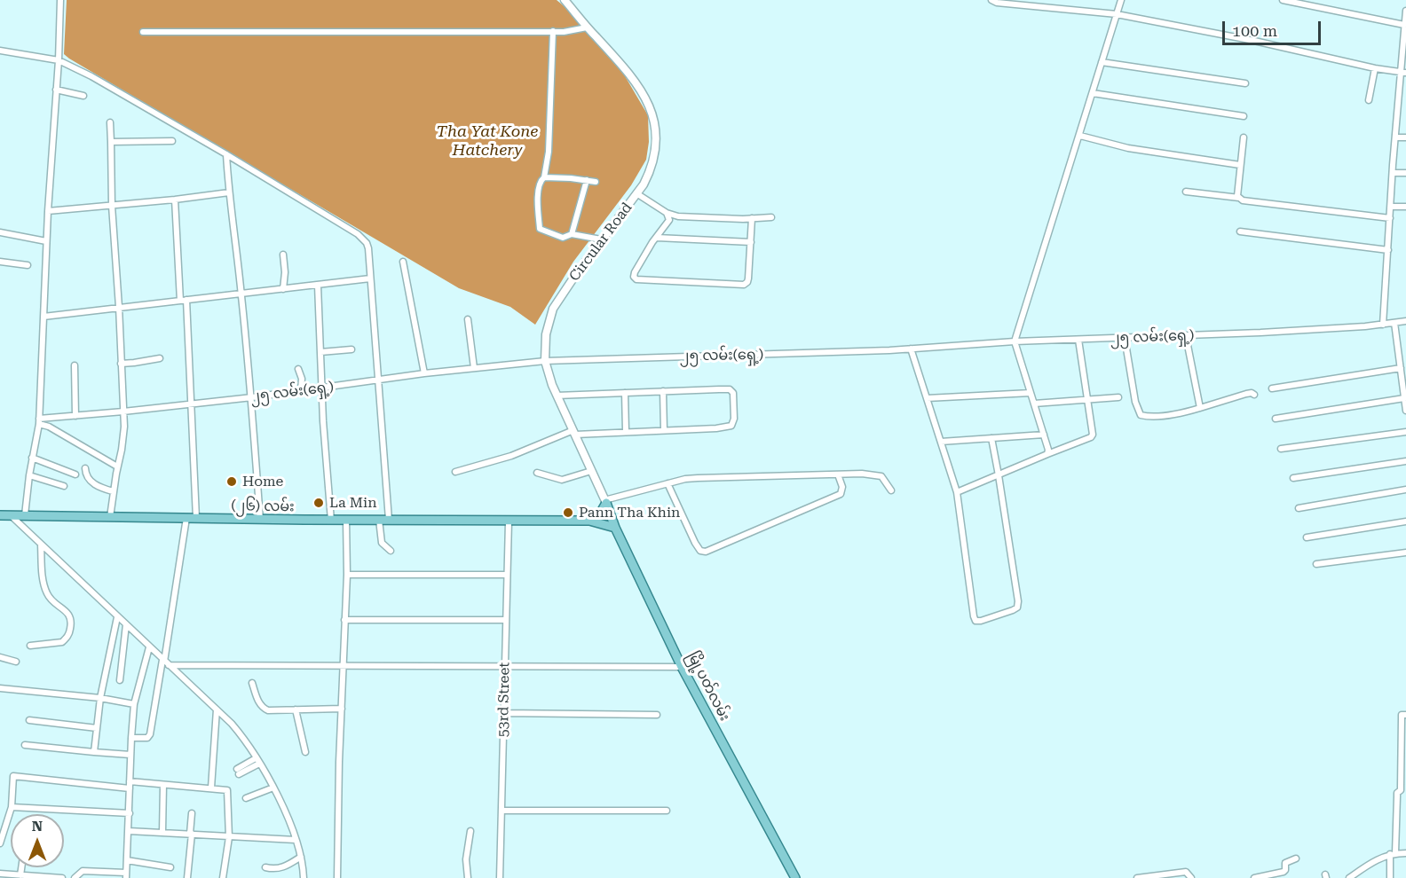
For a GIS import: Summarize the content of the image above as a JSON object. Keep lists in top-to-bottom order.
{
  "streets": {
    "main road": ["(၂၆) လမ်း", "မြို့ပတ်လမ်း"],
    "street": ["Circular Road", "၂၅ လမ်း(ရှေ့)", "53rd Street"]
  },
  "crossings": [
    ["Circular Road", "၂၅ လမ်း(ရှေ့)"],
    ["Circular Road", "မြို့ပတ်လမ်း"],
    ["(၂၆) လမ်း", "မြို့ပတ်လမ်း"],
    ["(၂၆) လမ်း", "53rd Street"]
  ],
  "water": ["Tha Yat Kone Hatchery"],
  "places": ["Home", "La Min", "Pann Tha Khin"],
  "scale_bar": "100 m",
  "north": "top"
}
